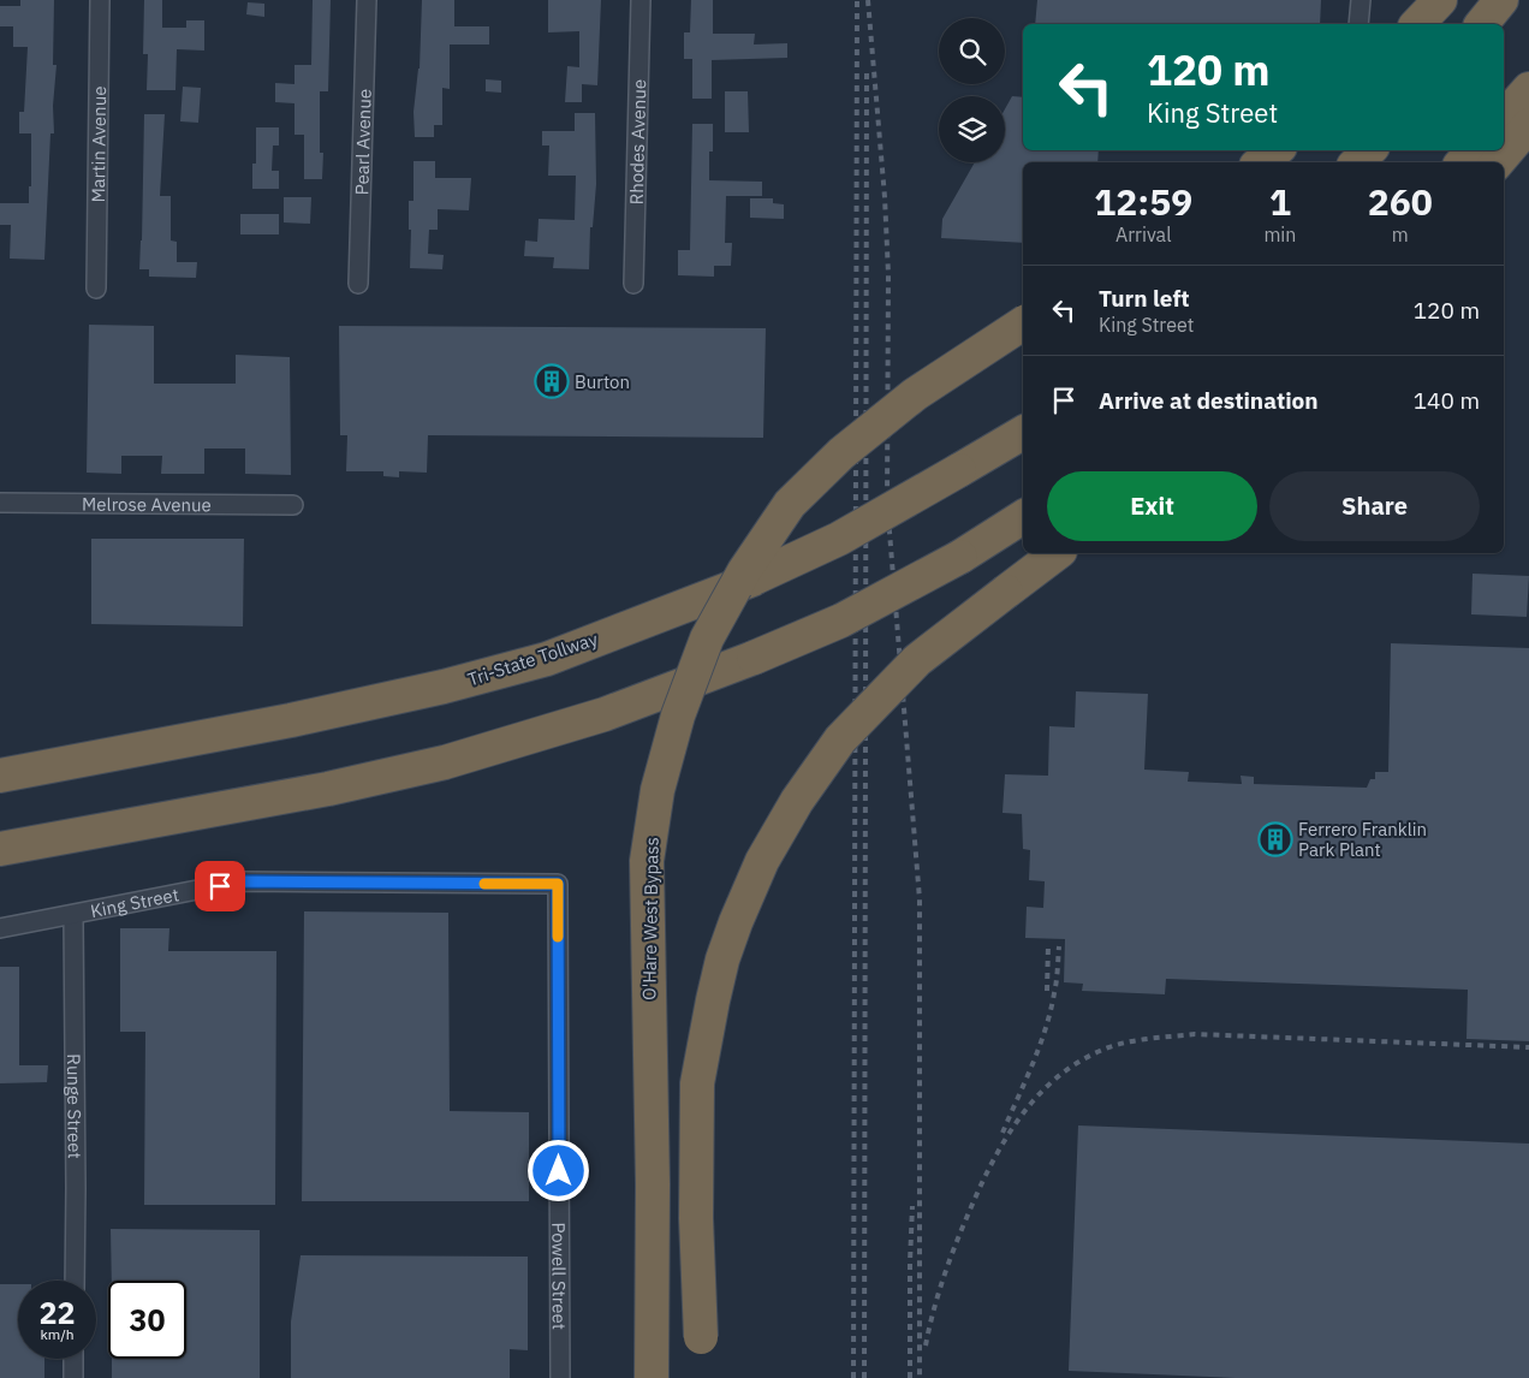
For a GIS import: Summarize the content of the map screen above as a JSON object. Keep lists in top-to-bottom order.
{
  "streets": {
    "highway": ["Tri-State Tollway", "O'Hare West Bypass"],
    "street": [
      "Pearl Avenue",
      "Rhodes Avenue",
      "Martin Avenue",
      "Melrose Avenue",
      "King Street",
      "Runge Street",
      "Powell Street"
    ]
  },
  "crossings": [
    ["King Street", "Runge Street"],
    ["King Street", "Powell Street"]
  ],
  "places": {
    "building": ["Burton", "Ferrero Franklin Park Plant"]
  },
  "page": {
    "turn": ["120 m", "King Street"],
    "eta": [
      "12:59",
      "Arrival",
      "1",
      "min",
      "260",
      "m"
    ],
    "list": [
      {
        "name": "Turn left",
        "note": "King Street",
        "value": "120 m"
      },
      {
        "name": "Arrive at destination",
        "value": "140 m"
      }
    ],
    "buttons": ["Exit", "Share"],
    "speed": "22 km/h",
    "limit": "30"
  }
}
